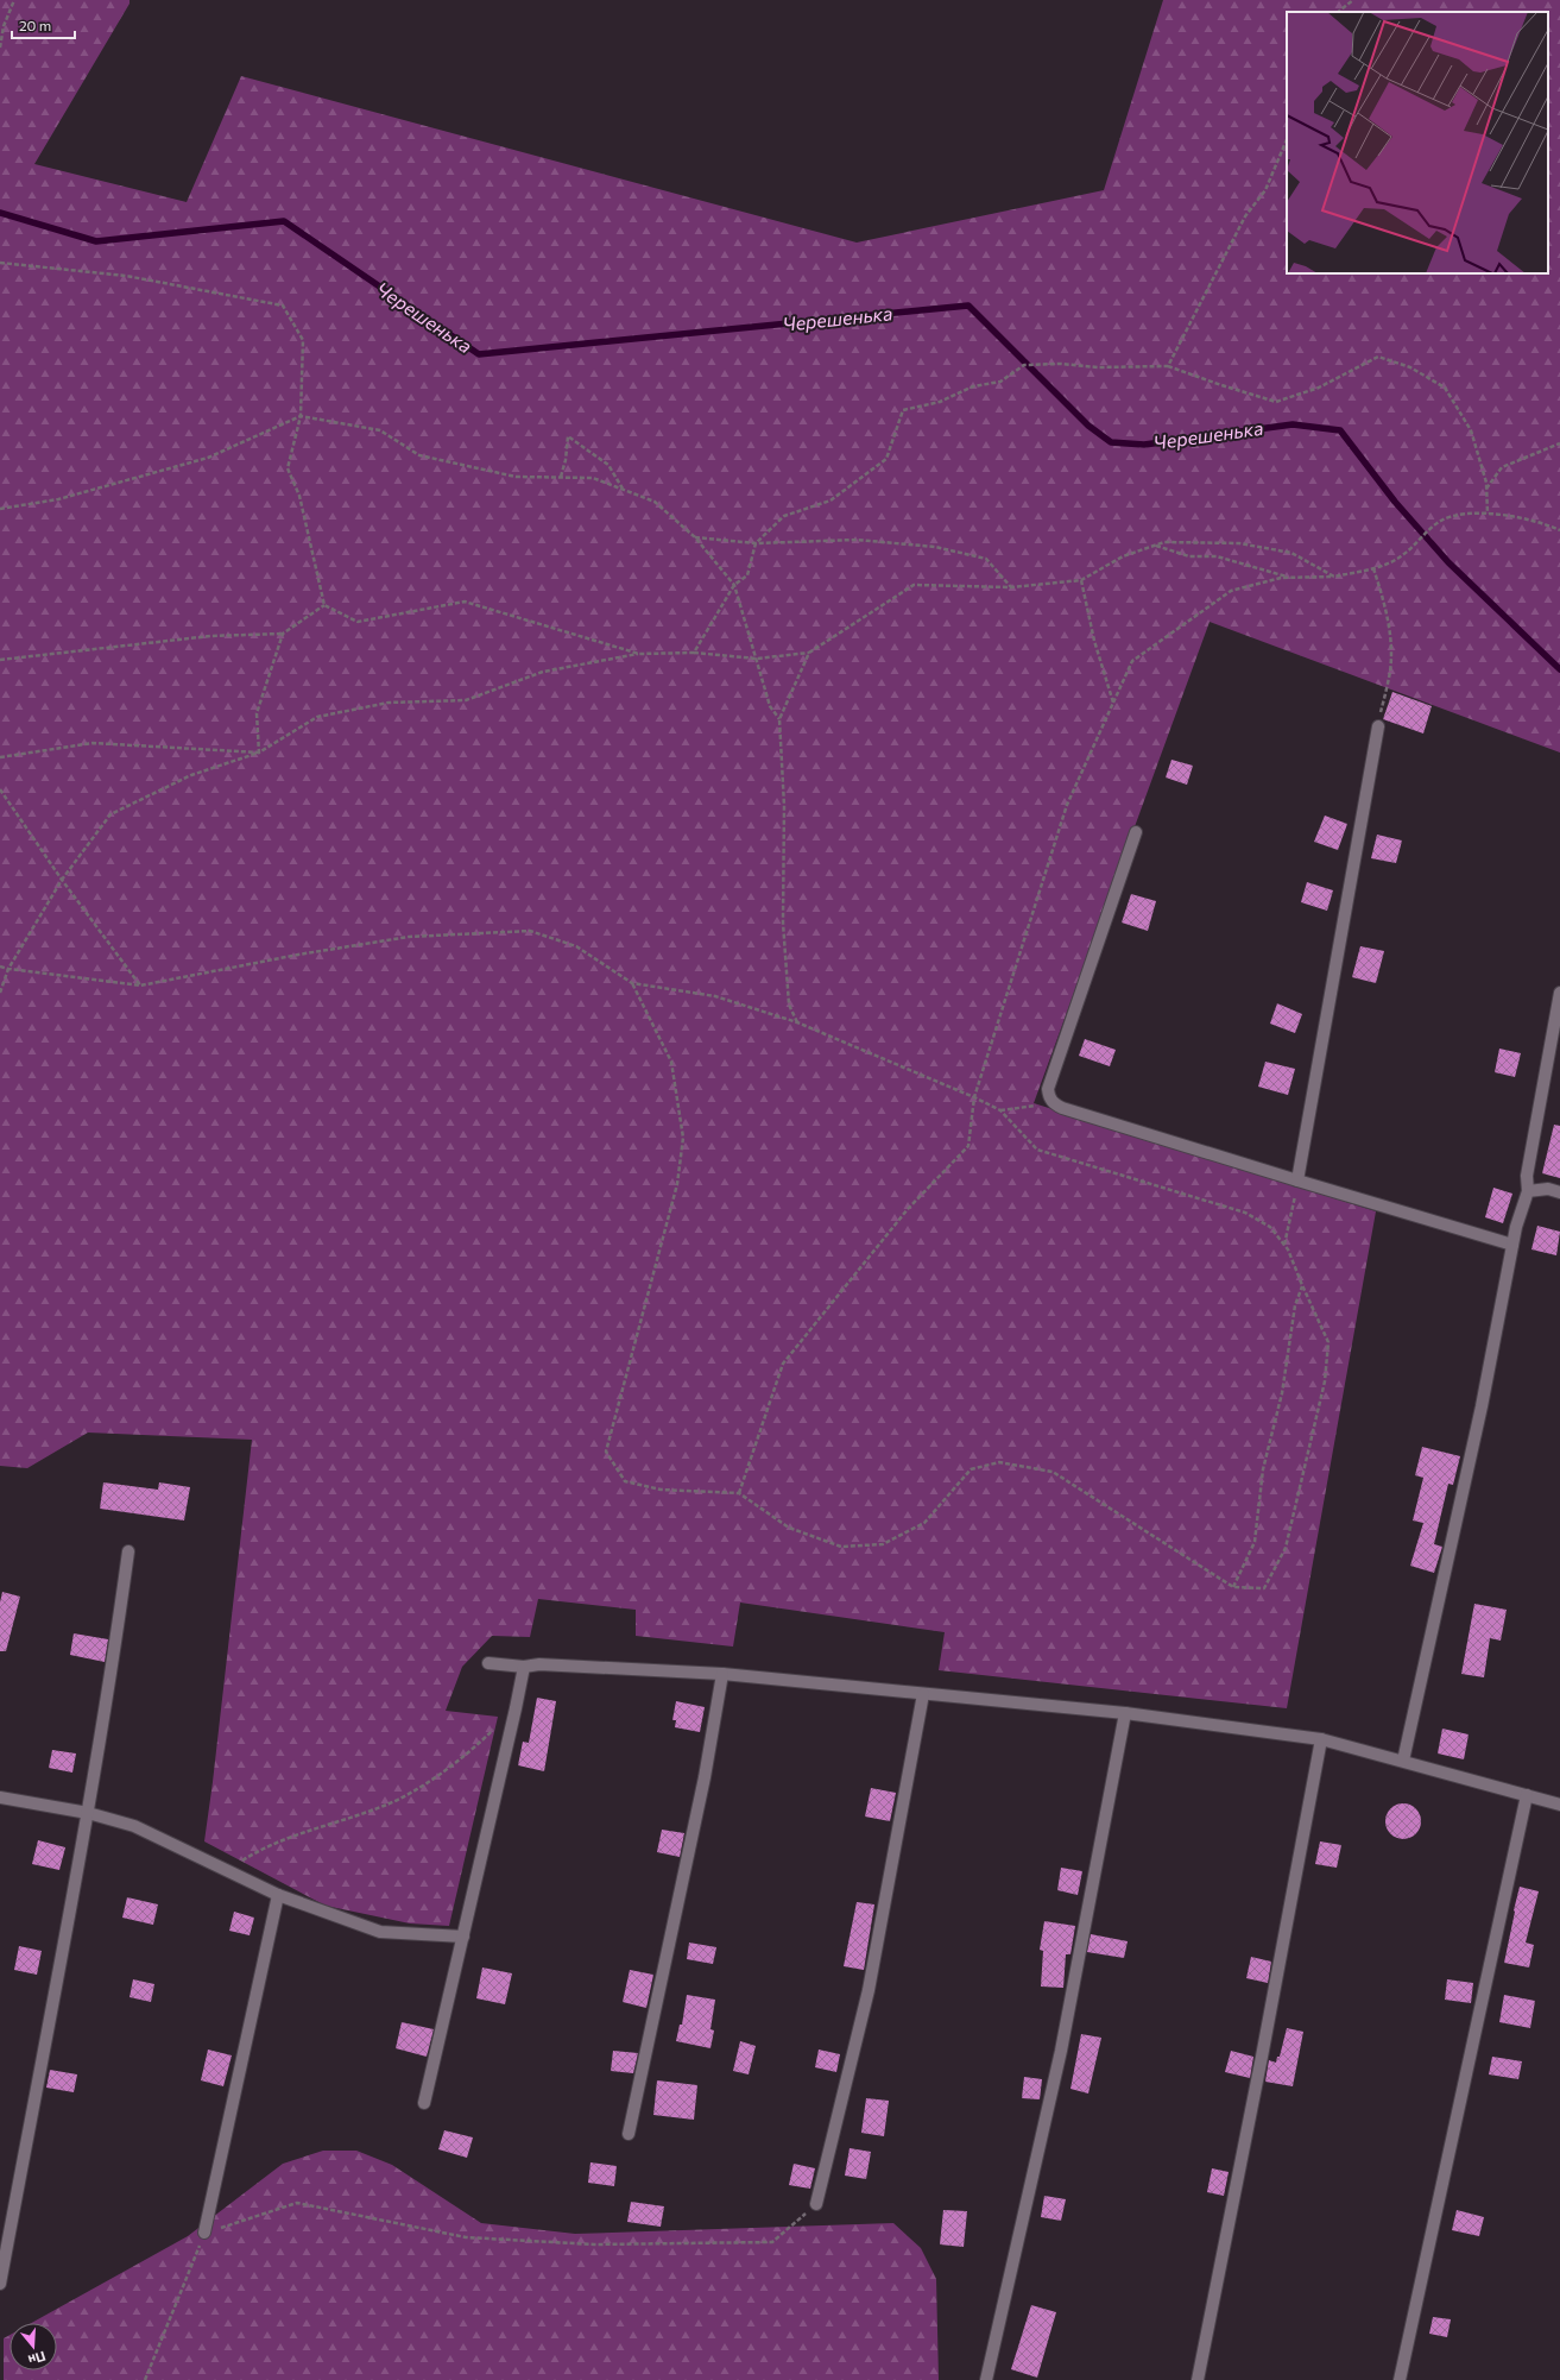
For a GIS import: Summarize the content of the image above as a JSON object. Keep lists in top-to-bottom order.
{
  "water": ["Черешенька"],
  "scale_bar": "20 m",
  "north": "bottom"
}
